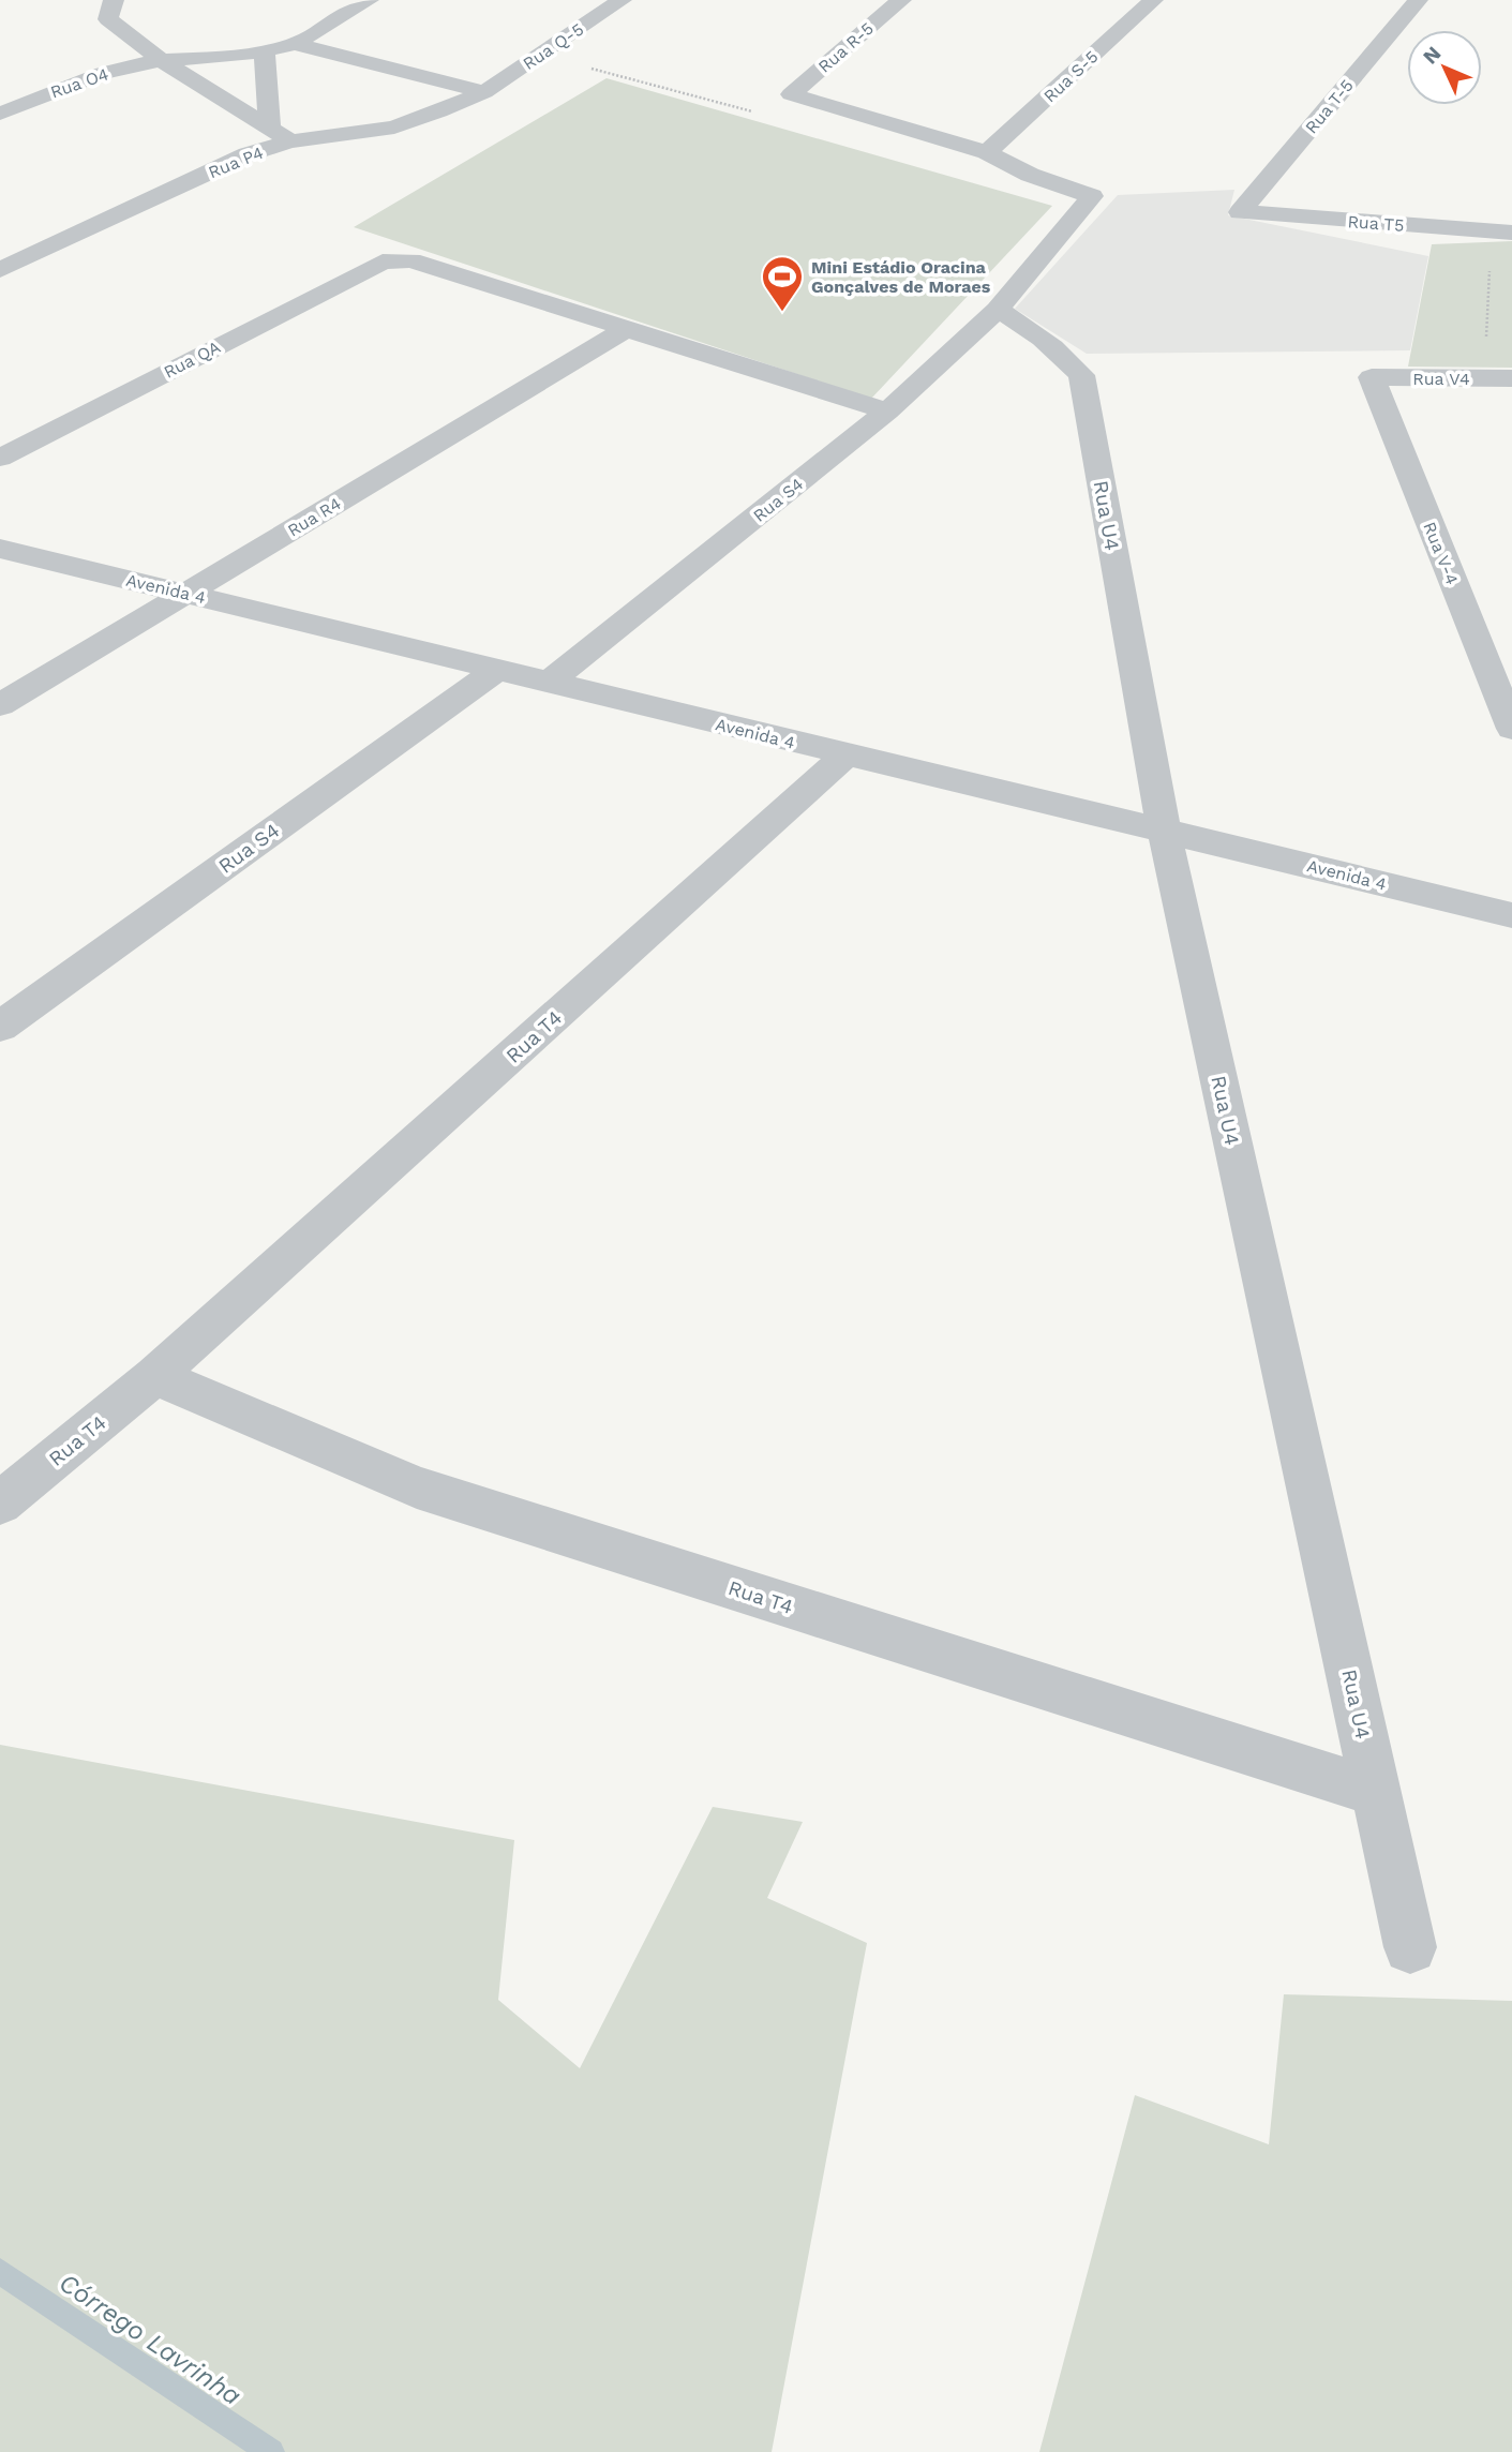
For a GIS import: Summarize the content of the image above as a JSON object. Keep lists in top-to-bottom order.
{
  "streets": {
    "street": [
      "Rua Q-5",
      "Rua R-5",
      "Rua S-5",
      "Rua O4",
      "Rua T-5",
      "Rua P4",
      "Rua T5",
      "Rua QA",
      "Rua V4",
      "Rua S4",
      "Rua U4",
      "Rua R4",
      "Rua V-4",
      "Avenida 4",
      "Rua T4"
    ]
  },
  "crossings": [
    ["Rua Q-5", "Rua P4"],
    ["Rua S-5", "Rua S4"],
    ["Rua T-5", "Rua T5"],
    ["Rua QA", "Rua R4"],
    ["Rua V4", "Rua V-4"],
    ["Rua S4", "Rua U4"],
    ["Rua S4", "Avenida 4"],
    ["Rua U4", "Avenida 4"],
    ["Rua U4", "Rua T4"],
    ["Rua R4", "Avenida 4"],
    ["Avenida 4", "Rua T4"]
  ],
  "water": ["Córrego Lavrinha"],
  "places": {
    "sports": ["Mini Estádio Oracina Gonçalves de Moraes"]
  },
  "north": "top left"
}
